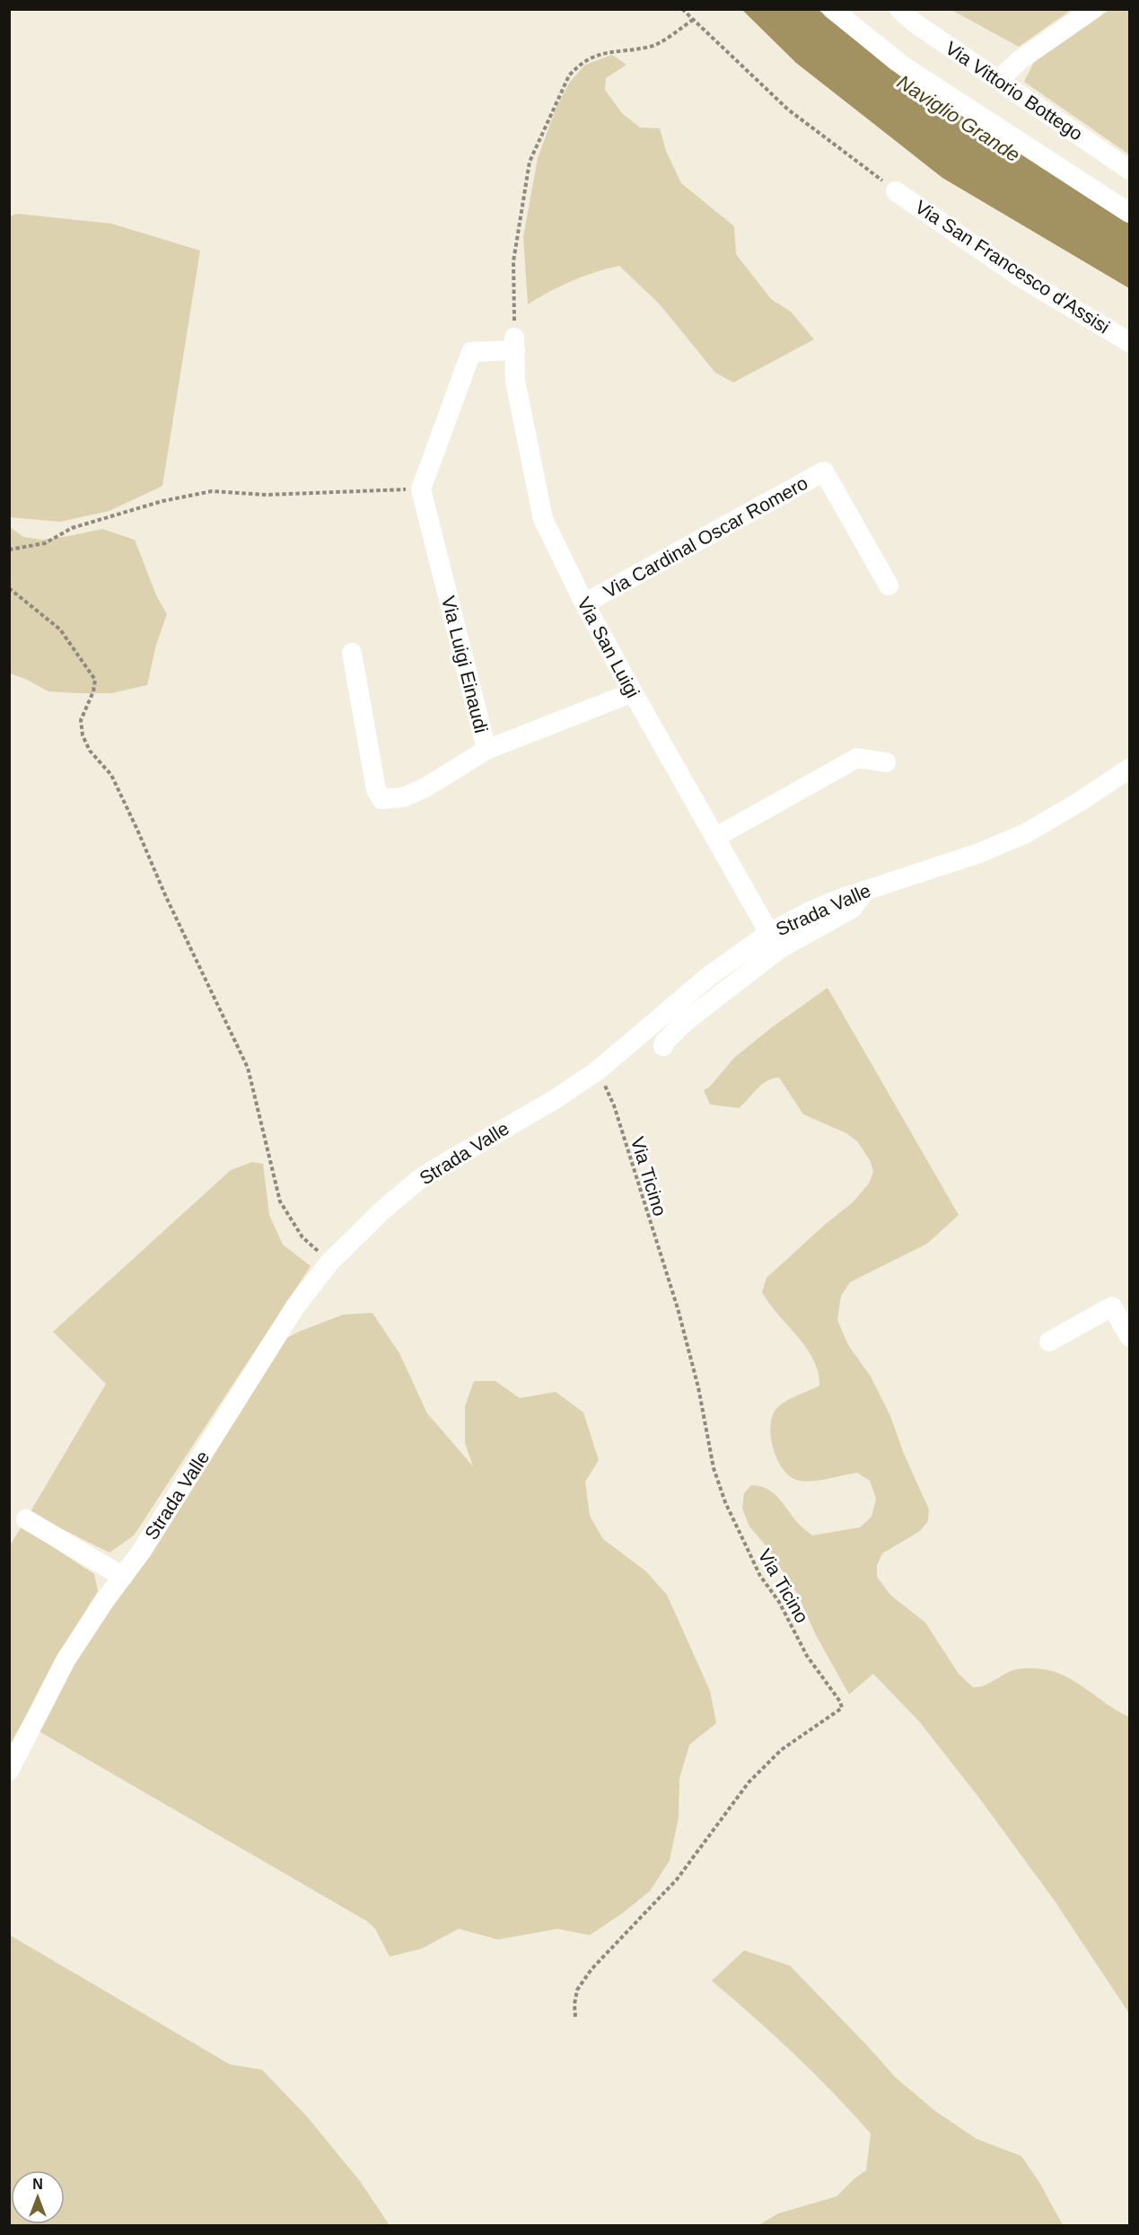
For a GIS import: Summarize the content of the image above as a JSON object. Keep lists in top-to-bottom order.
{
  "streets": {
    "street": [
      "Via Vittorio Bottego",
      "Via San Francesco d'Assisi",
      "Via Cardinal Oscar Romero",
      "Via San Luigi",
      "Via Luigi Einaudi",
      "Strada Valle"
    ],
    "path": ["Via Ticino"]
  },
  "crossings": [
    ["Via Cardinal Oscar Romero", "Via San Luigi"],
    ["Via San Luigi", "Via Luigi Einaudi"],
    ["Via San Luigi", "Strada Valle"],
    ["Strada Valle", "Via Ticino"]
  ],
  "water": ["Naviglio Grande"],
  "north": "top"
}
